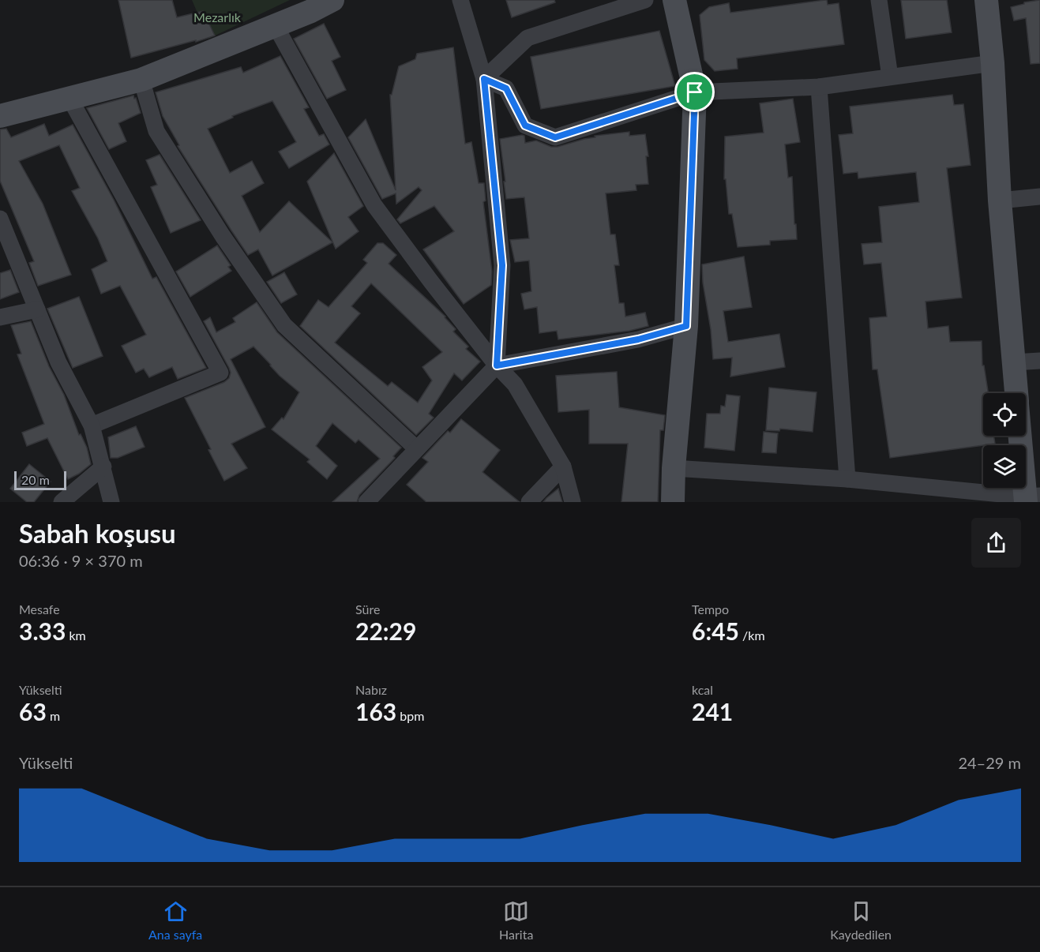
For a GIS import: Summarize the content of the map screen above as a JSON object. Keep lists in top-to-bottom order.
{
  "parks": ["Mezarlık"],
  "scale_bar": "20 m",
  "page": {
    "scale": "20 m",
    "heading": ["Sabah koşusu", "06:36 · 9 × 370 m"],
    "stats": [
      ["Mesafe", "3.33 km"],
      ["Süre", "22:29"],
      ["Tempo", "6:45 /km"],
      ["Yükselti", "63 m"],
      ["Nabız", "163 bpm"],
      ["kcal", "241"]
    ],
    "chart": ["Yükselti", "24–29 m"],
    "tabs": ["Ana sayfa", "Harita", "Kaydedilen"]
  }
}
